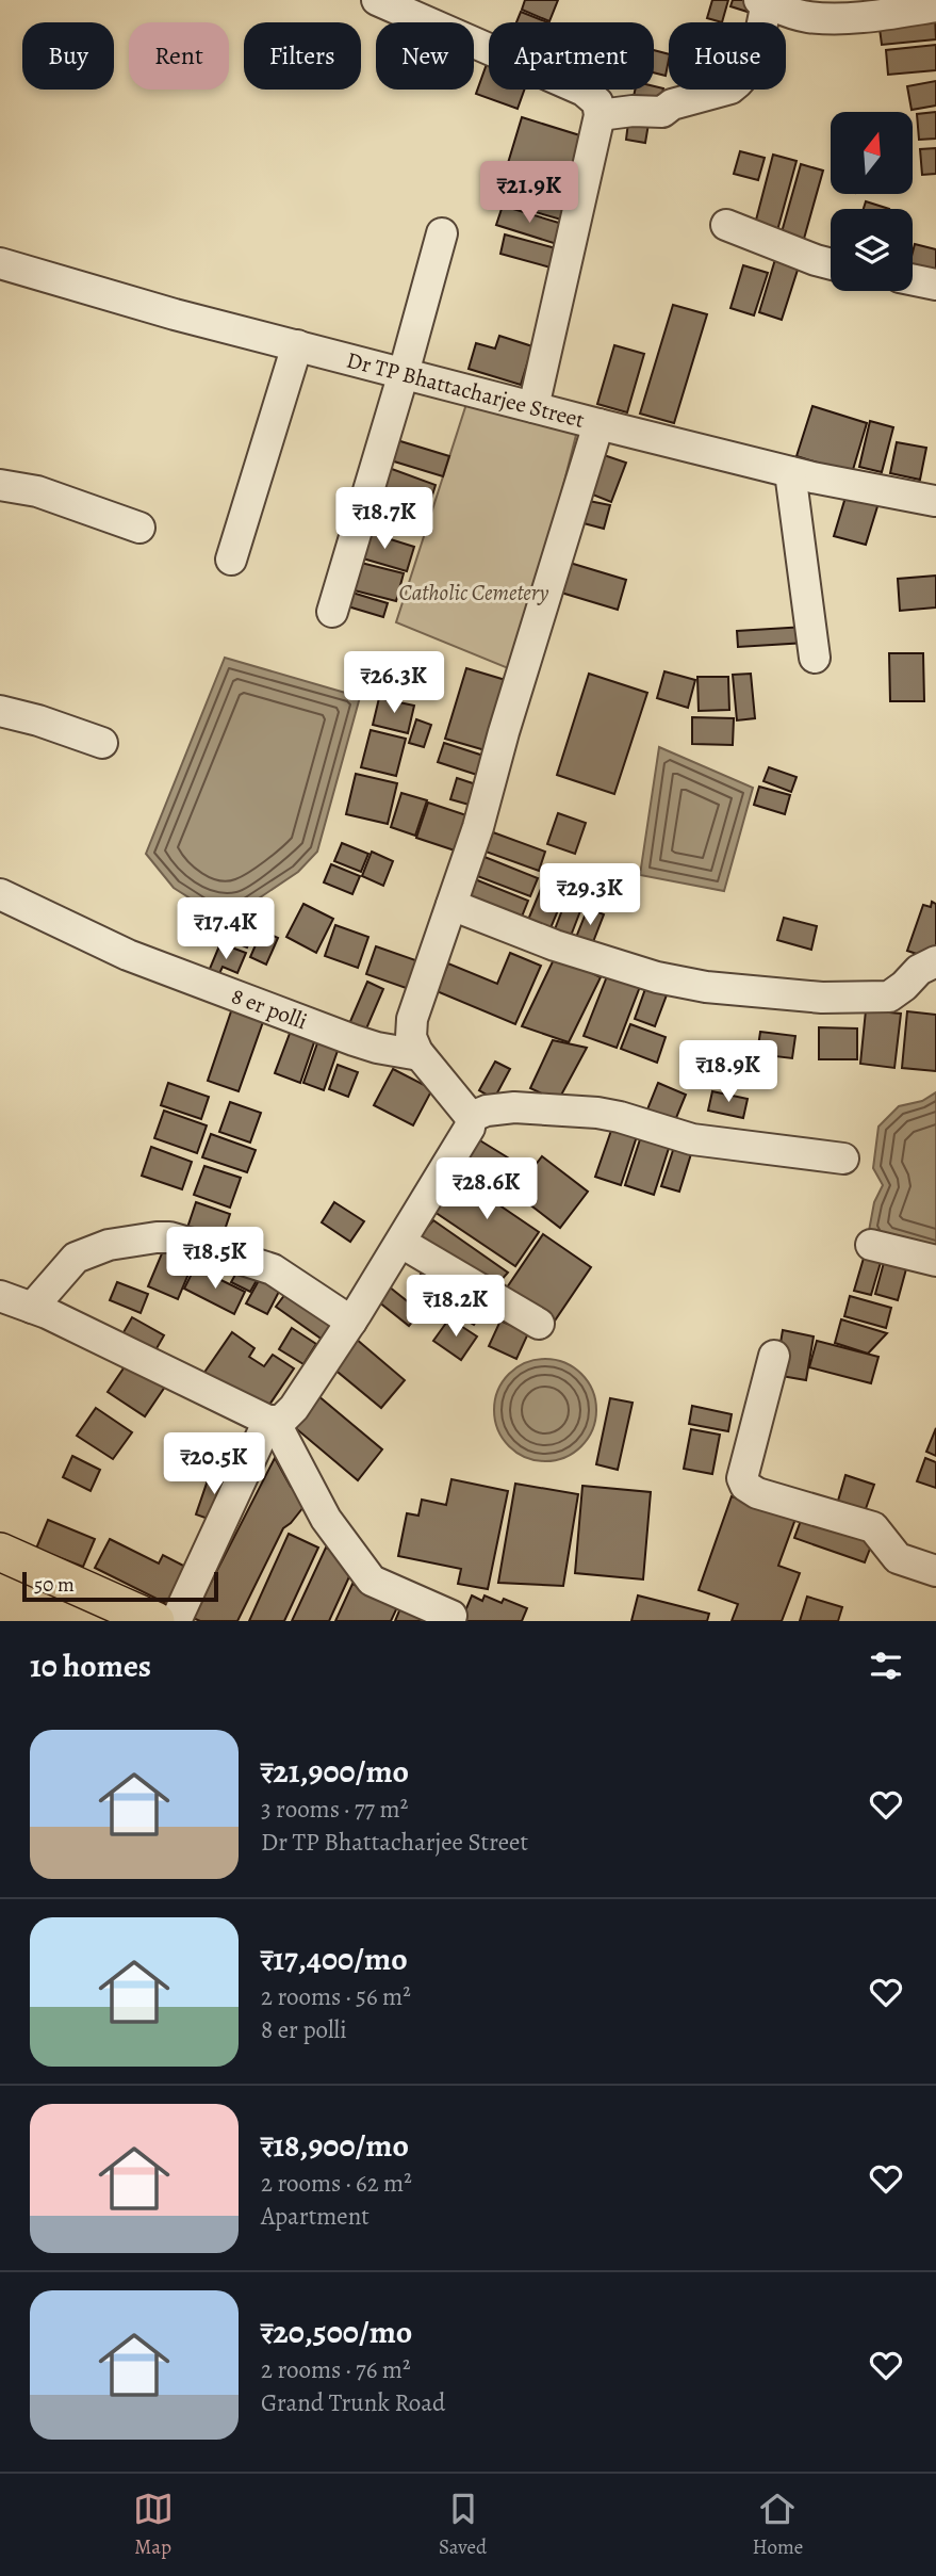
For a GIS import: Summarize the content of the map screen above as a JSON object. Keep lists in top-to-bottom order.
{
  "streets": {
    "street": ["Dr TP Bhattacharjee Street", "8 er polli"]
  },
  "parks": ["Catholic Cemetery"],
  "scale_bar": "50 m",
  "north": "top",
  "page": {
    "chip": [
      "Buy",
      "Rent",
      "Filters",
      "New",
      "Apartment",
      "House"
    ],
    "price": [
      "₹21.9K",
      "₹18.7K",
      "₹26.3K",
      "₹29.3K",
      "₹17.4K",
      "₹18.9K",
      "₹28.6K",
      "₹18.5K",
      "₹18.2K",
      "₹20.5K"
    ],
    "scale": "50 m",
    "heading": "10 homes",
    "list": [
      {
        "name": "₹21,900/mo",
        "note": "3 rooms · 77 m² · Dr TP Bhattacharjee Street"
      },
      {
        "name": "₹17,400/mo",
        "note": "2 rooms · 56 m² · 8 er polli"
      },
      {
        "name": "₹18,900/mo",
        "note": "2 rooms · 62 m² · Apartment"
      },
      {
        "name": "₹20,500/mo",
        "note": "2 rooms · 76 m² · Grand Trunk Road"
      }
    ],
    "tabs": ["Map", "Saved", "Home"]
  }
}
